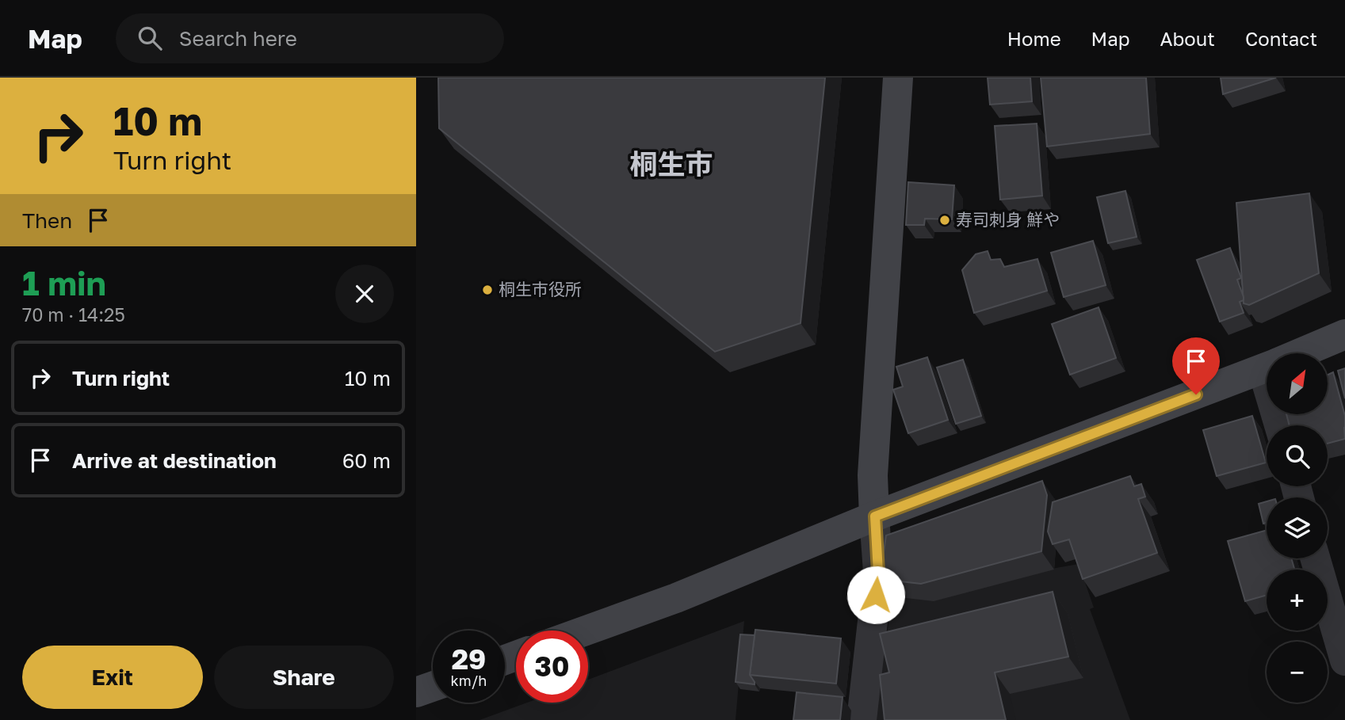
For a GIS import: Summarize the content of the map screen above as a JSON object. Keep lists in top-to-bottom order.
{
  "districts": ["桐生市"],
  "places": ["寿司刺身 鮮や", "桐生市役所"],
  "north": "top right",
  "page": {
    "header": "Map",
    "search": "Search here",
    "nav": [
      "Home",
      "Map",
      "About",
      "Contact"
    ],
    "turn": ["10 m", "Turn right"],
    "then": "Then",
    "heading": ["1 min", "70 m · 14:25"],
    "list": [
      {
        "name": "Turn right",
        "value": "10 m"
      },
      {
        "name": "Arrive at destination",
        "value": "60 m"
      }
    ],
    "map_buttons": ["+", "−"],
    "speed": "29 km/h",
    "limit": "30",
    "buttons": ["Exit", "Share"]
  }
}
